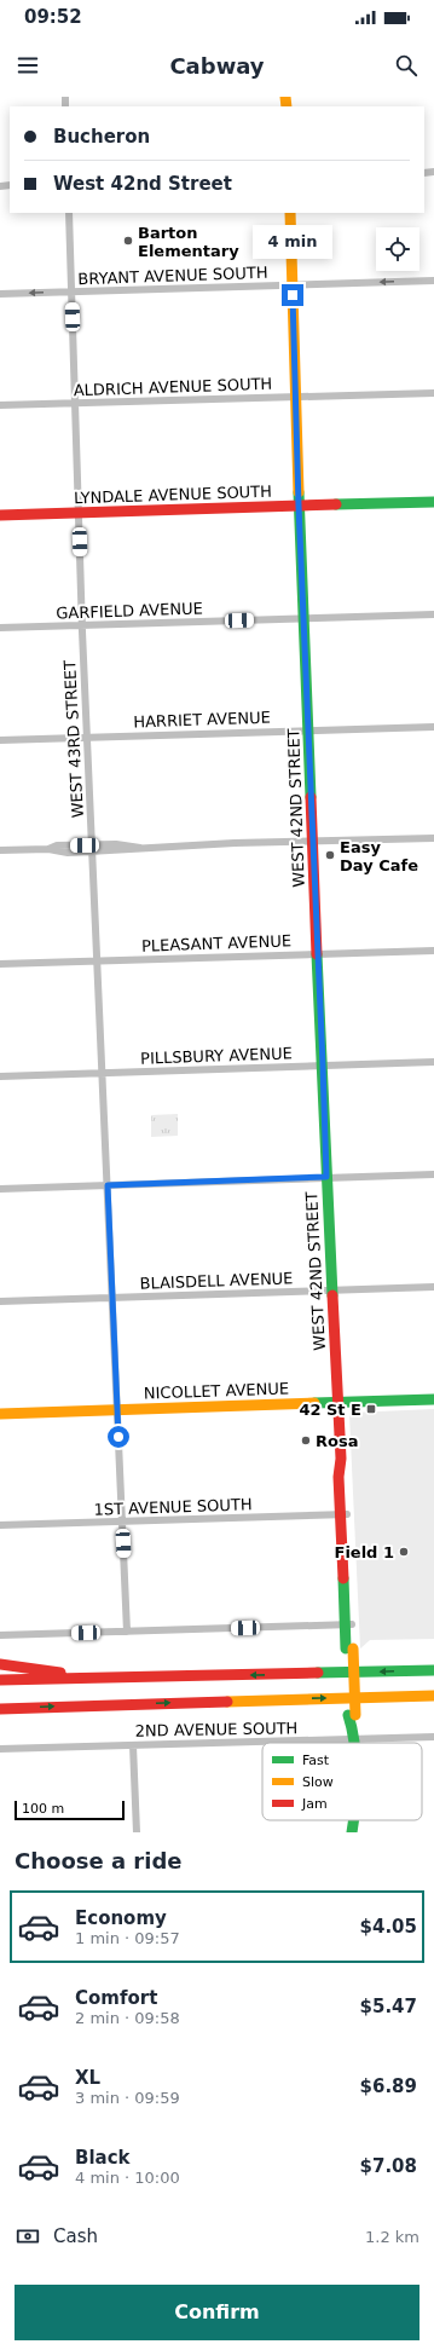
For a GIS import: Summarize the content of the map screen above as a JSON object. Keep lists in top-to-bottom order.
{
  "streets": {
    "main road": ["LYNDALE AVENUE SOUTH", "WEST 42ND STREET", "NICOLLET AVENUE"],
    "street": [
      "BRYANT AVENUE SOUTH",
      "ALDRICH AVENUE SOUTH",
      "GARFIELD AVENUE",
      "HARRIET AVENUE",
      "WEST 43RD STREET",
      "PLEASANT AVENUE",
      "PILLSBURY AVENUE",
      "BLAISDELL AVENUE",
      "1ST AVENUE SOUTH",
      "2ND AVENUE SOUTH"
    ]
  },
  "crossings": [
    ["BRYANT AVENUE SOUTH", "WEST 43RD STREET"],
    ["BRYANT AVENUE SOUTH", "WEST 42ND STREET"],
    ["ALDRICH AVENUE SOUTH", "WEST 43RD STREET"],
    ["ALDRICH AVENUE SOUTH", "WEST 42ND STREET"],
    ["LYNDALE AVENUE SOUTH", "WEST 43RD STREET"],
    ["LYNDALE AVENUE SOUTH", "WEST 42ND STREET"],
    ["GARFIELD AVENUE", "WEST 43RD STREET"],
    ["GARFIELD AVENUE", "WEST 42ND STREET"],
    ["HARRIET AVENUE", "WEST 43RD STREET"],
    ["HARRIET AVENUE", "WEST 42ND STREET"],
    ["WEST 43RD STREET", "PLEASANT AVENUE"],
    ["WEST 43RD STREET", "PILLSBURY AVENUE"],
    ["WEST 43RD STREET", "BLAISDELL AVENUE"],
    ["WEST 43RD STREET", "NICOLLET AVENUE"],
    ["WEST 43RD STREET", "1ST AVENUE SOUTH"],
    ["WEST 42ND STREET", "PLEASANT AVENUE"],
    ["WEST 42ND STREET", "PILLSBURY AVENUE"],
    ["WEST 42ND STREET", "BLAISDELL AVENUE"],
    ["WEST 42ND STREET", "NICOLLET AVENUE"],
    ["WEST 42ND STREET", "1ST AVENUE SOUTH"],
    ["WEST 42ND STREET", "2ND AVENUE SOUTH"]
  ],
  "one_way": ["BRYANT AVENUE SOUTH"],
  "places": {
    "other": [
      "Barton Elementary",
      "Easy Day Cafe",
      "Rosa",
      "Field 1"
    ],
    "transit": ["42 St E"]
  },
  "legend": ["Fast", "Slow", "Jam"],
  "scale_bar": "100 m",
  "page": {
    "status": "09:52",
    "header": "Cabway",
    "banner": ["Bucheron", "West 42nd Street"],
    "bubble": "4 min",
    "scale": "100 m",
    "heading": "Choose a ride",
    "list": [
      {
        "name": "Economy",
        "note": "1 min · 09:57",
        "value": "$4.05"
      },
      {
        "name": "Comfort",
        "note": "2 min · 09:58",
        "value": "$5.47"
      },
      {
        "name": "XL",
        "note": "3 min · 09:59",
        "value": "$6.89"
      },
      {
        "name": "Black",
        "note": "4 min · 10:00",
        "value": "$7.08"
      }
    ],
    "pay": ["Cash", "1.2 km"],
    "buttons": "Confirm"
  }
}
